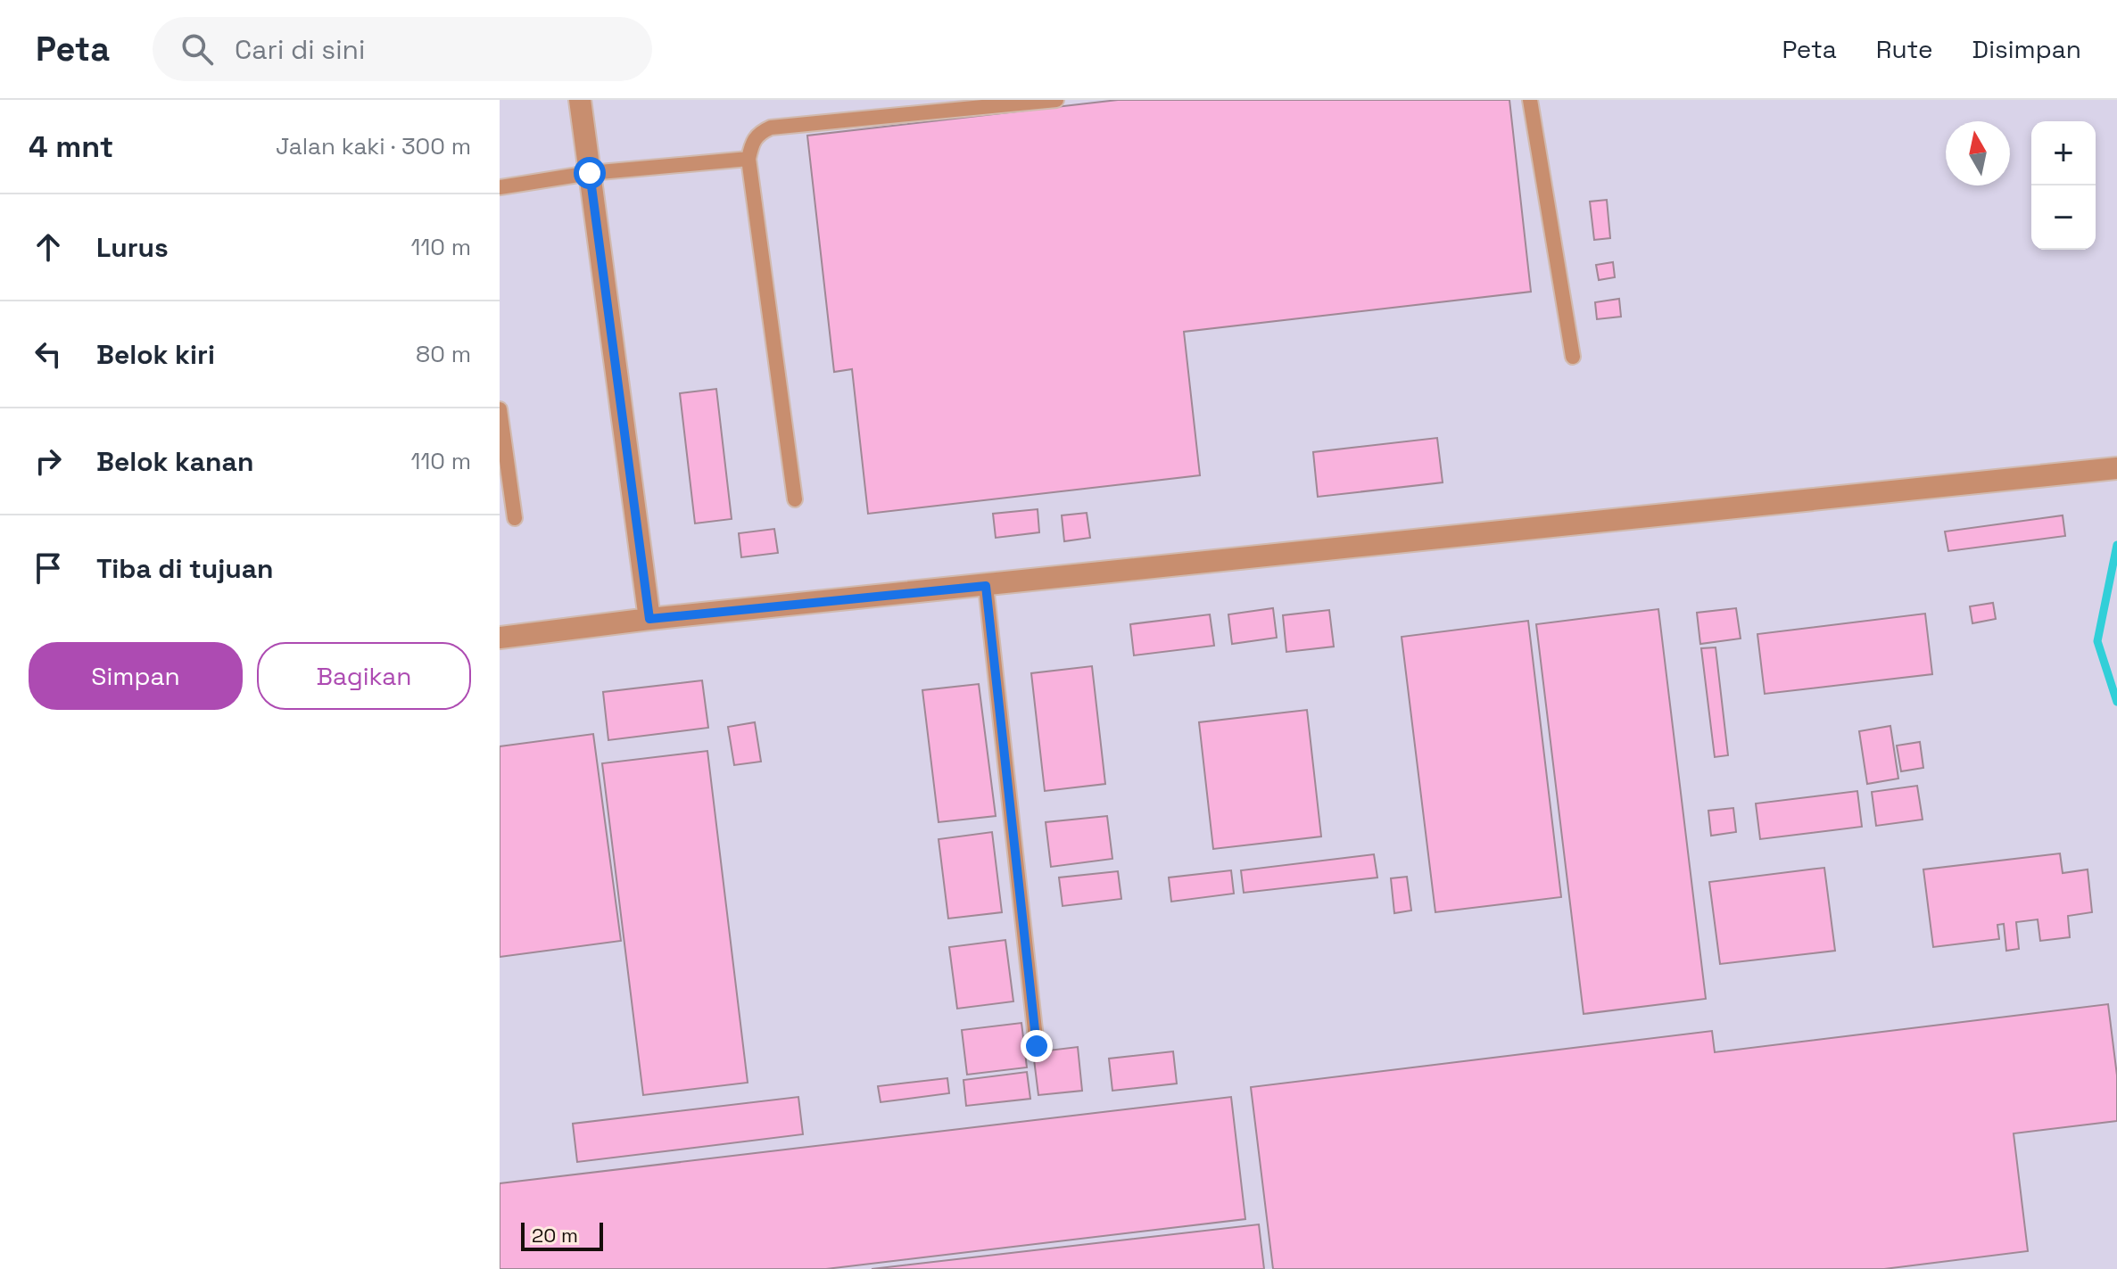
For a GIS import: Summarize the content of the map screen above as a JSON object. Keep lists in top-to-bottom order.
{
  "scale_bar": "20 m",
  "north": "top",
  "page": {
    "header": "Peta",
    "search": "Cari di sini",
    "nav": ["Peta", "Rute", "Disimpan"],
    "heading": ["4 mnt", "Jalan kaki · 300 m"],
    "map_buttons": ["+", "−"],
    "list": [
      ["Lurus", "110 m"],
      ["Belok kiri", "80 m"],
      ["Belok kanan", "110 m"],
      "Tiba di tujuan"
    ],
    "buttons": ["Simpan", "Bagikan"],
    "scale": "20 m"
  }
}
